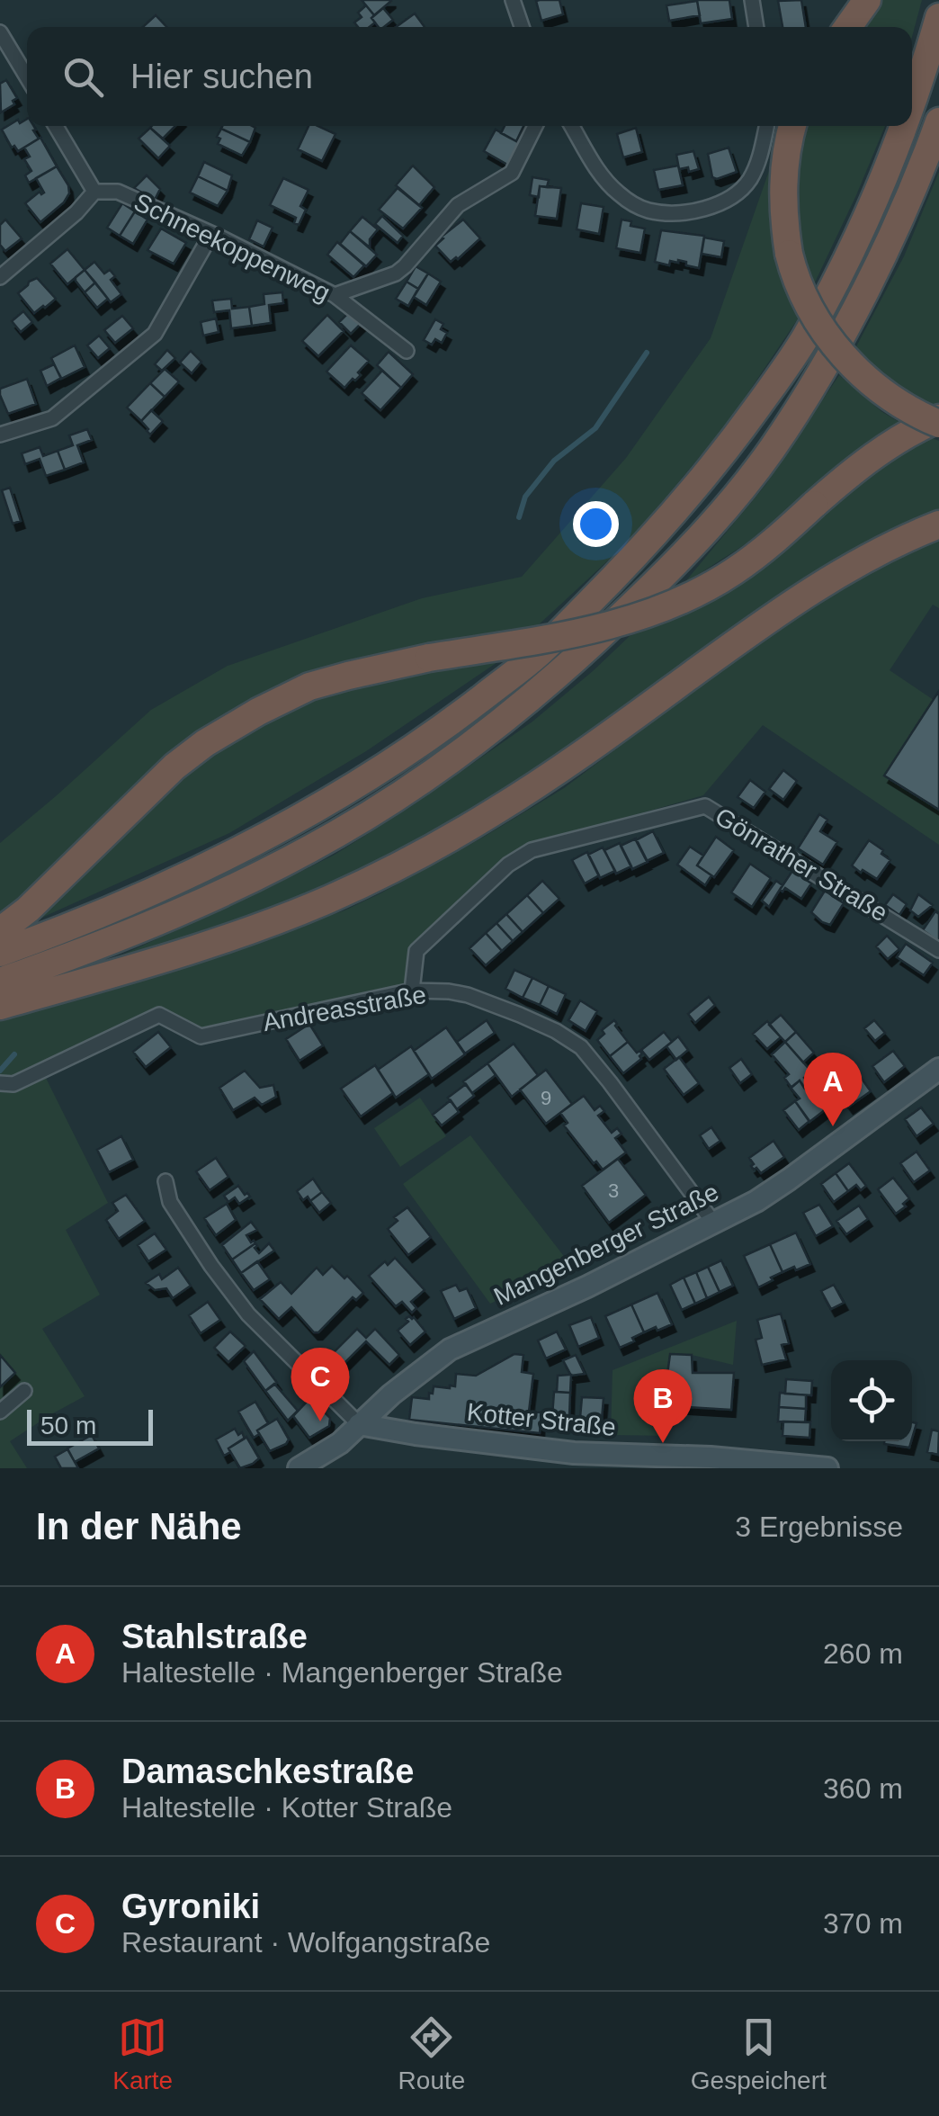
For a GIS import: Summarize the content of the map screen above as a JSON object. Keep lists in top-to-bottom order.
{
  "streets": {
    "main road": ["Mangenberger Straße", "Kotter Straße"],
    "street": ["Schneekoppenweg", "Gönrather Straße", "Andreasstraße"]
  },
  "crossings": [
    ["Gönrather Straße", "Andreasstraße"],
    ["Andreasstraße", "Mangenberger Straße"],
    ["Mangenberger Straße", "Kotter Straße"]
  ],
  "house_numbers": ["9", "3"],
  "scale_bar": "50 m",
  "page": {
    "search": "Hier suchen",
    "pins": ["A", "C", "B"],
    "scale": "50 m",
    "heading": ["In der Nähe", "3 Ergebnisse"],
    "list": [
      {
        "mark": "A",
        "name": "Stahlstraße",
        "note": "Haltestelle · Mangenberger Straße",
        "value": "260 m"
      },
      {
        "mark": "B",
        "name": "Damaschkestraße",
        "note": "Haltestelle · Kotter Straße",
        "value": "360 m"
      },
      {
        "mark": "C",
        "name": "Gyroniki",
        "note": "Restaurant · Wolfgangstraße",
        "value": "370 m"
      }
    ],
    "nav": ["Karte", "Route", "Gespeichert"]
  }
}
